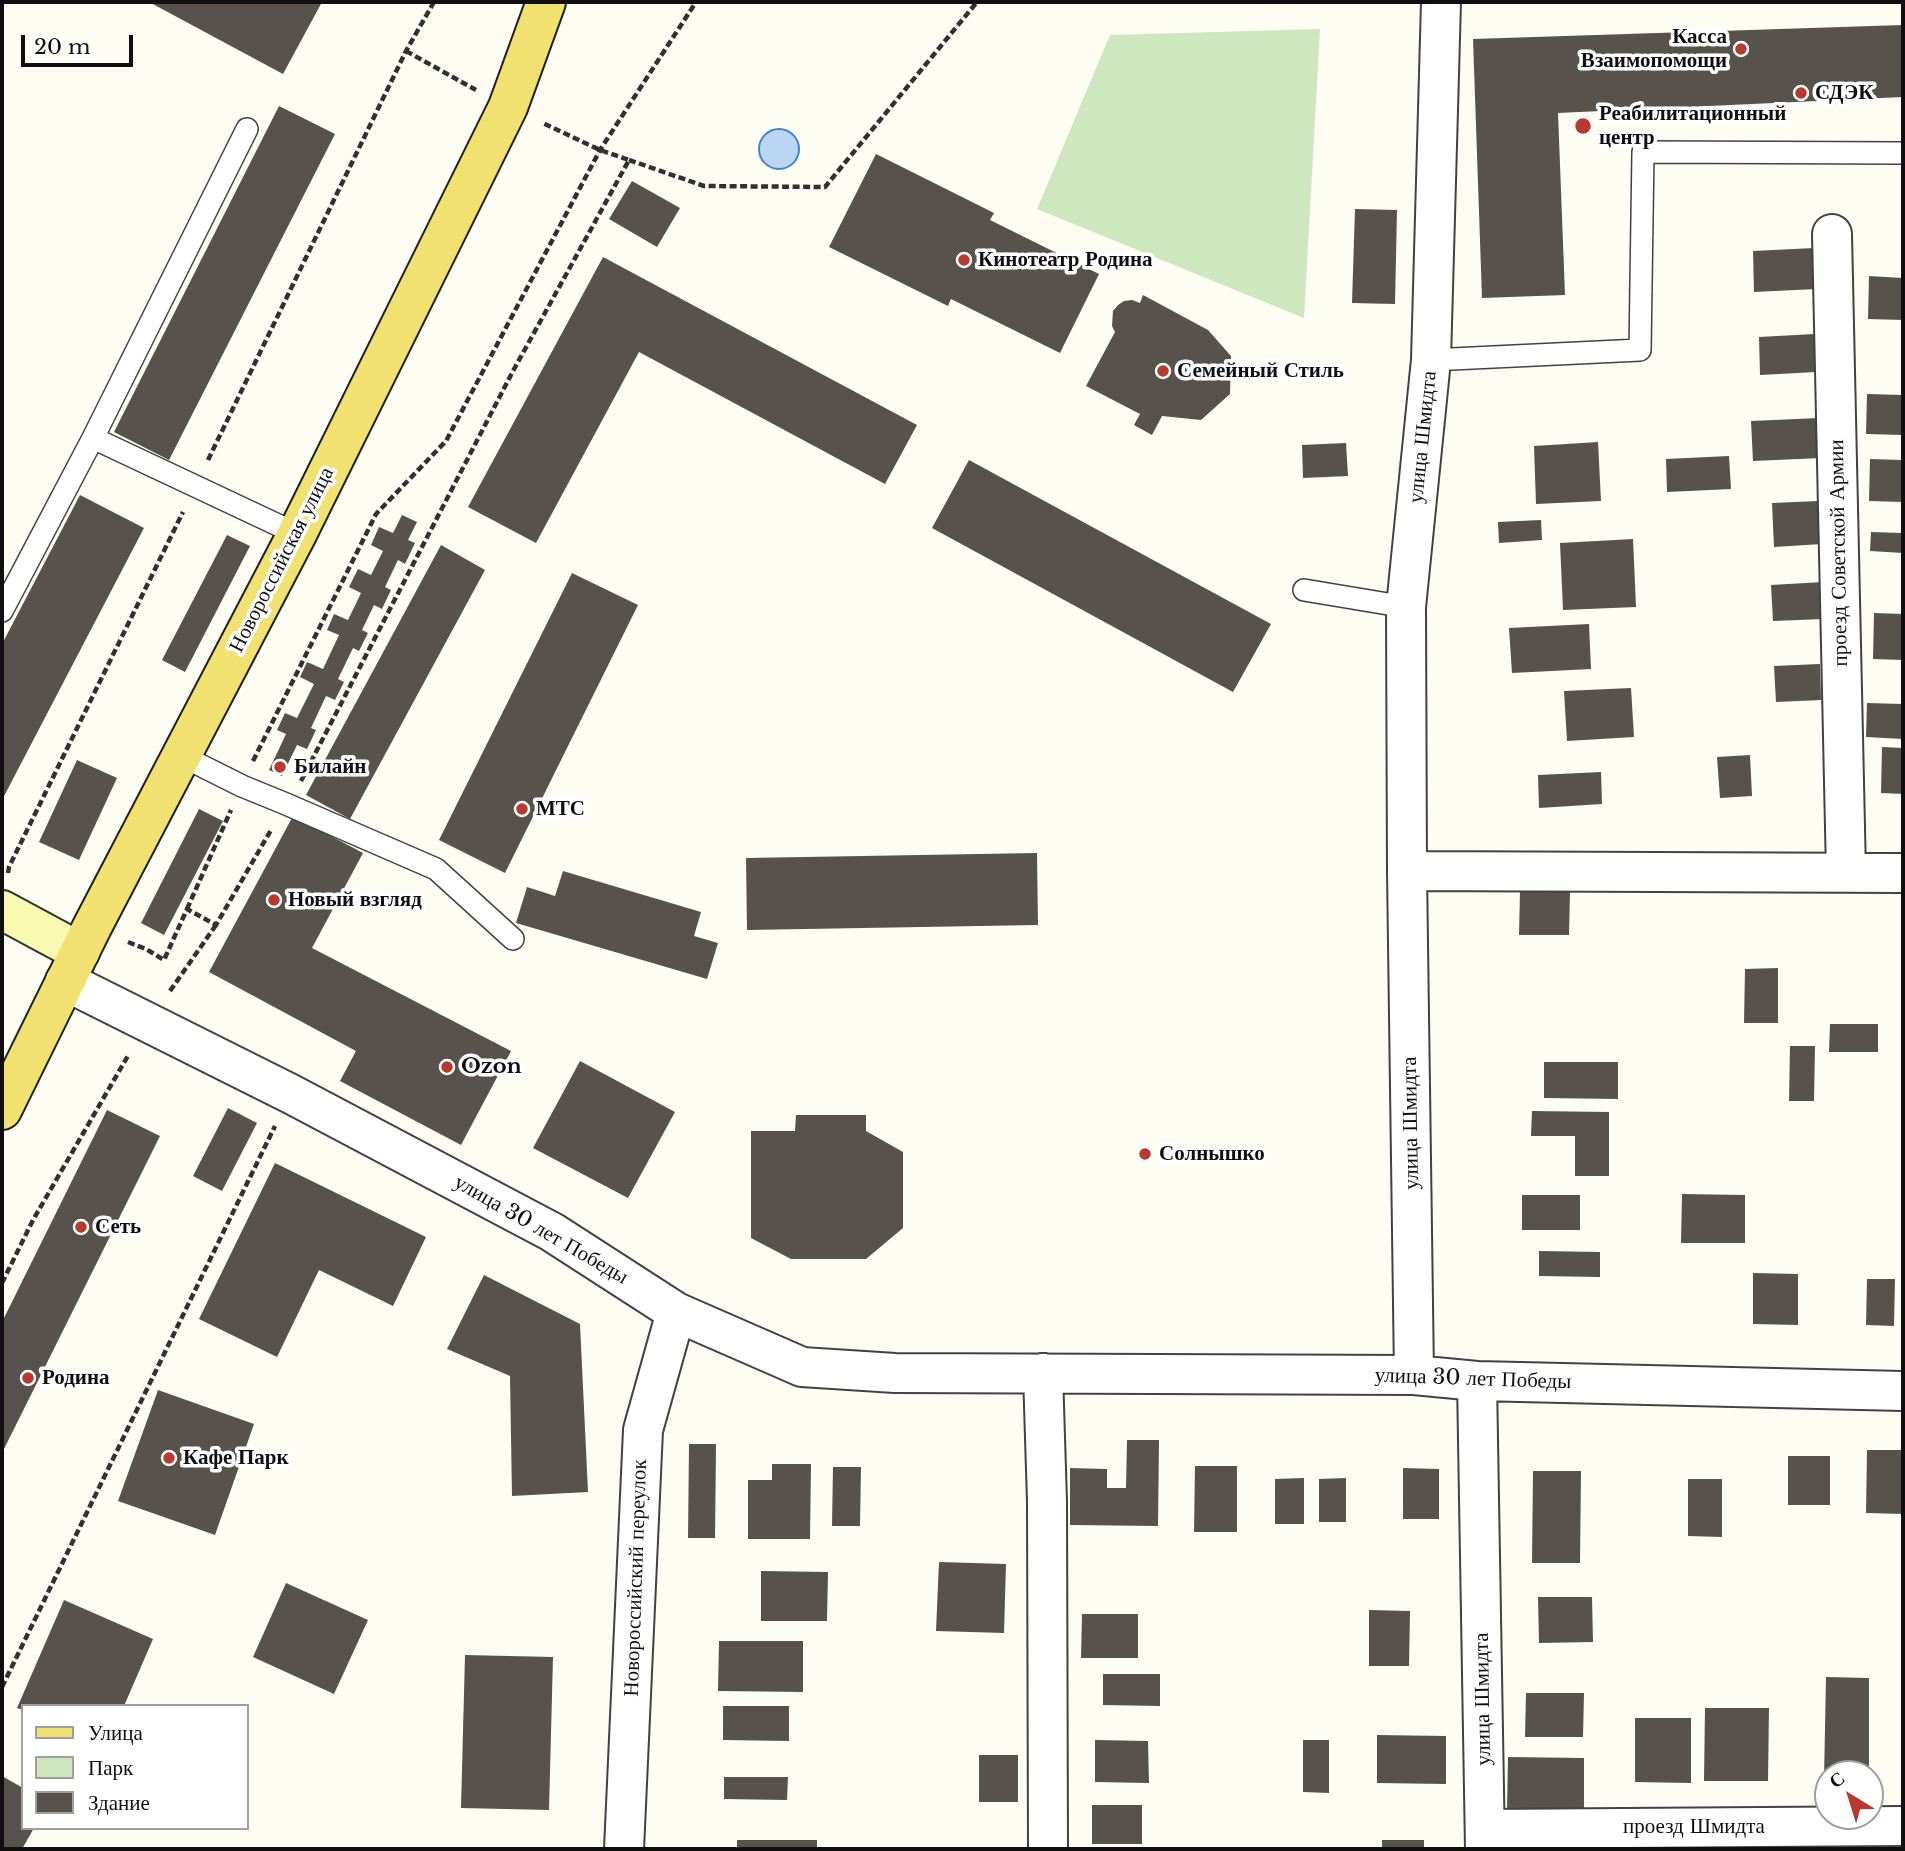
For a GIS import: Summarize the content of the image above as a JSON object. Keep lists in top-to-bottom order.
{
  "streets": {
    "main road": ["Новороссийская улица"],
    "street": [
      "улица Шмидта",
      "проезд Советской Армии",
      "улица 30 лет Победы",
      "Новороссийский переулок",
      "проезд Шмидта"
    ]
  },
  "crossings": [
    ["улица Шмидта", "улица 30 лет Победы"],
    ["улица Шмидта", "проезд Шмидта"],
    ["Новороссийская улица", "улица 30 лет Победы"],
    ["улица 30 лет Победы", "Новороссийский переулок"]
  ],
  "places": [
    "Касса Взаимопомощи",
    "СДЭК",
    "Реабилитационный центр",
    "Кинотеатр Родина",
    "Семейный Стиль",
    "Билайн",
    "МТС",
    "Новый взгляд",
    "Ozon",
    "Солнышко",
    "Сеть",
    "Родина",
    "Кафе Парк"
  ],
  "legend": ["Улица", "Парк", "Здание"],
  "scale_bar": "20 m",
  "north": "top left"
}
